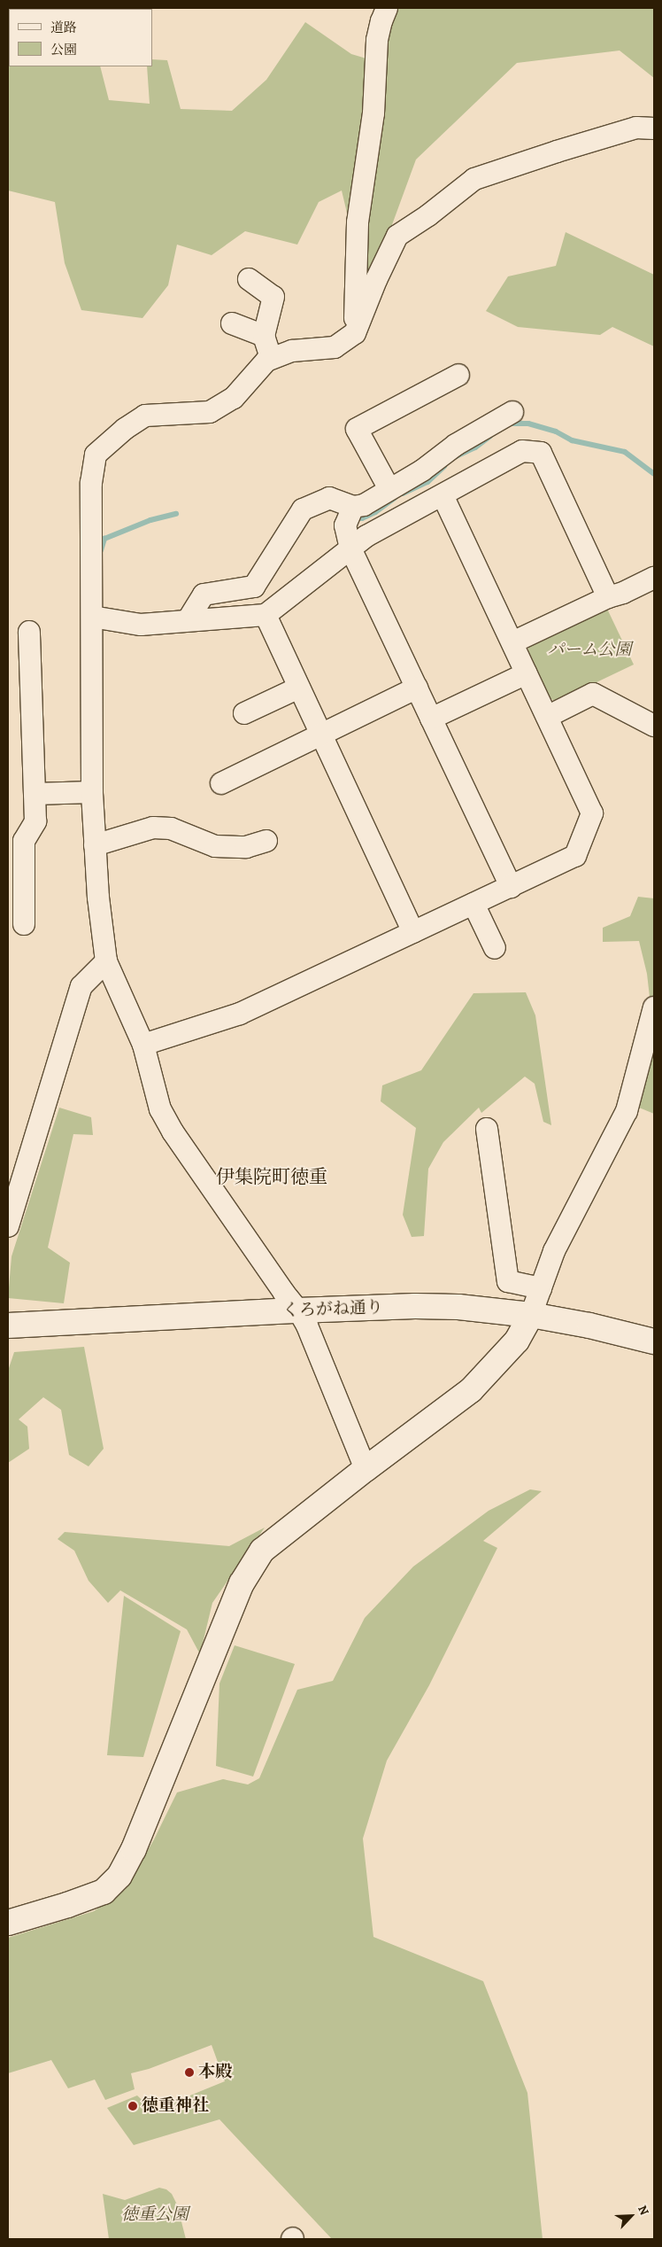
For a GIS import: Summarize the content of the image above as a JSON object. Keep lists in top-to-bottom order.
{
  "streets": {
    "street": ["くろがね通り"]
  },
  "districts": ["伊集院町徳重"],
  "parks": ["パーム公園", "徳重公園"],
  "places": ["本殿", "徳重神社"],
  "legend": ["道路", "公園"],
  "north": "top right"
}
